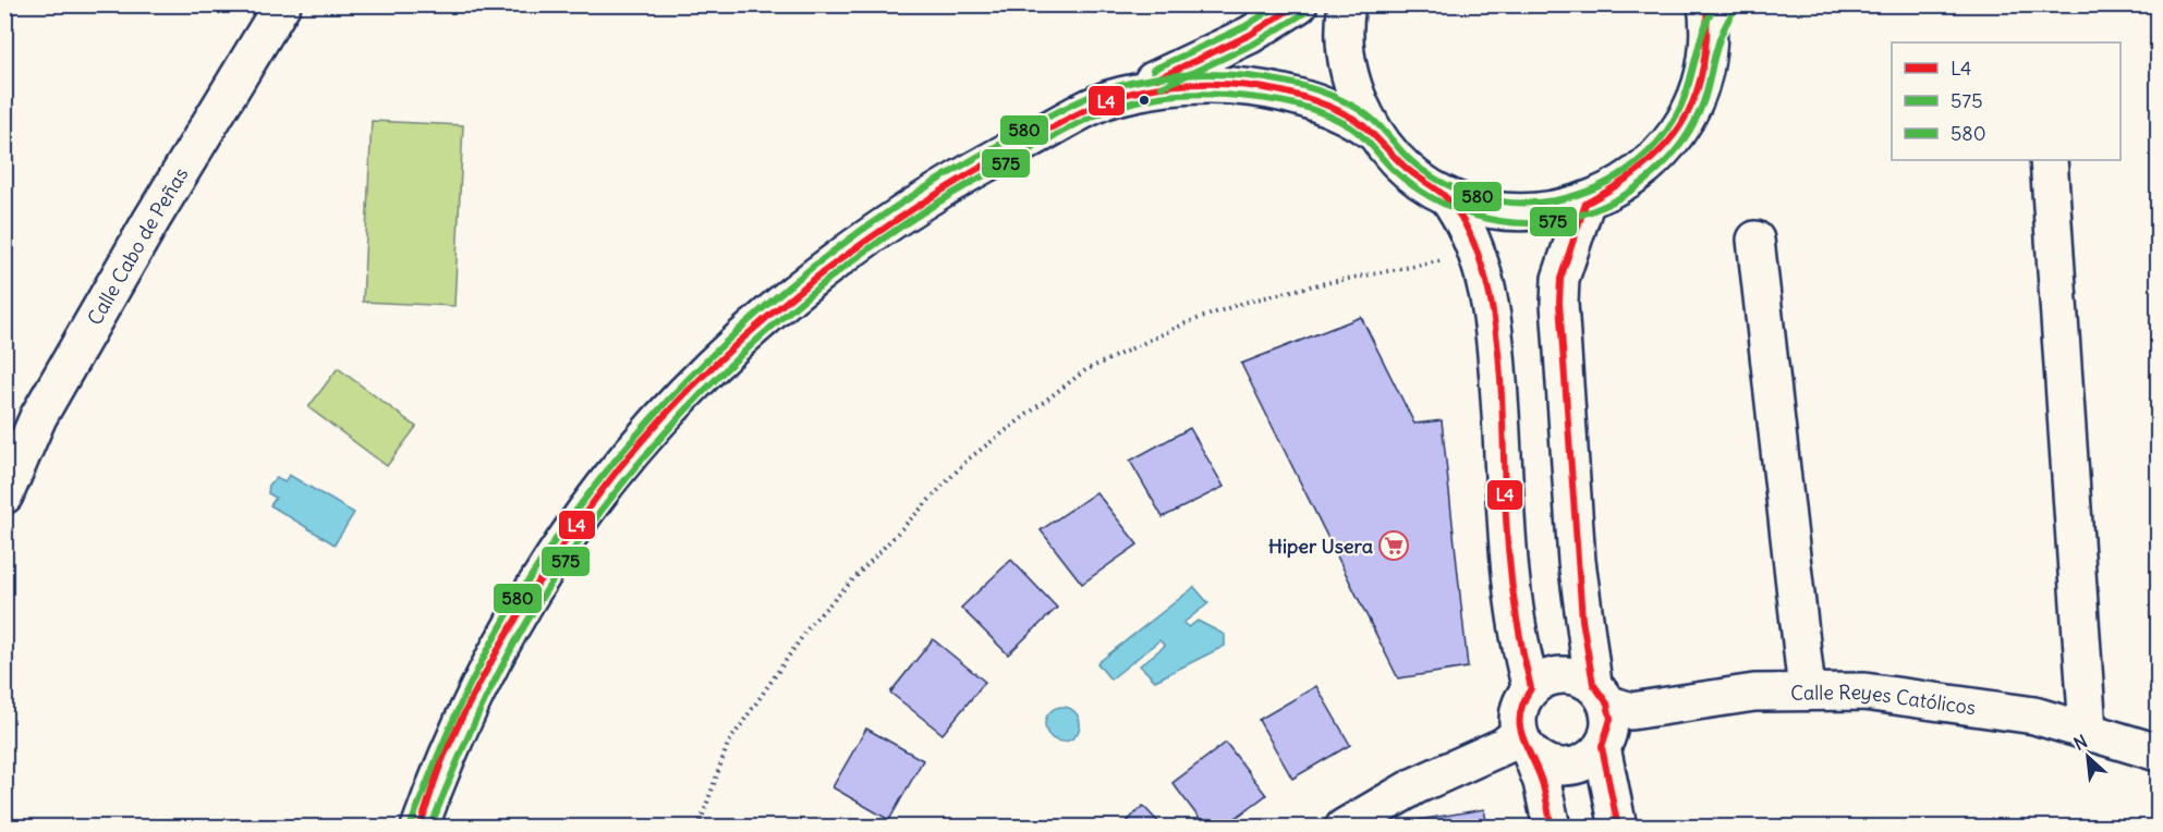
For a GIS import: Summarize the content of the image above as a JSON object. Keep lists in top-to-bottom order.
{
  "streets": {
    "street": ["Calle Cabo de Peñas", "Calle Reyes Católicos"]
  },
  "places": {
    "supermarket": ["Hiper Usera"]
  },
  "lines": ["transit line L4", "transit line 580", "transit line 575"],
  "legend": ["L4", "575", "580"],
  "north": "top left"
}
